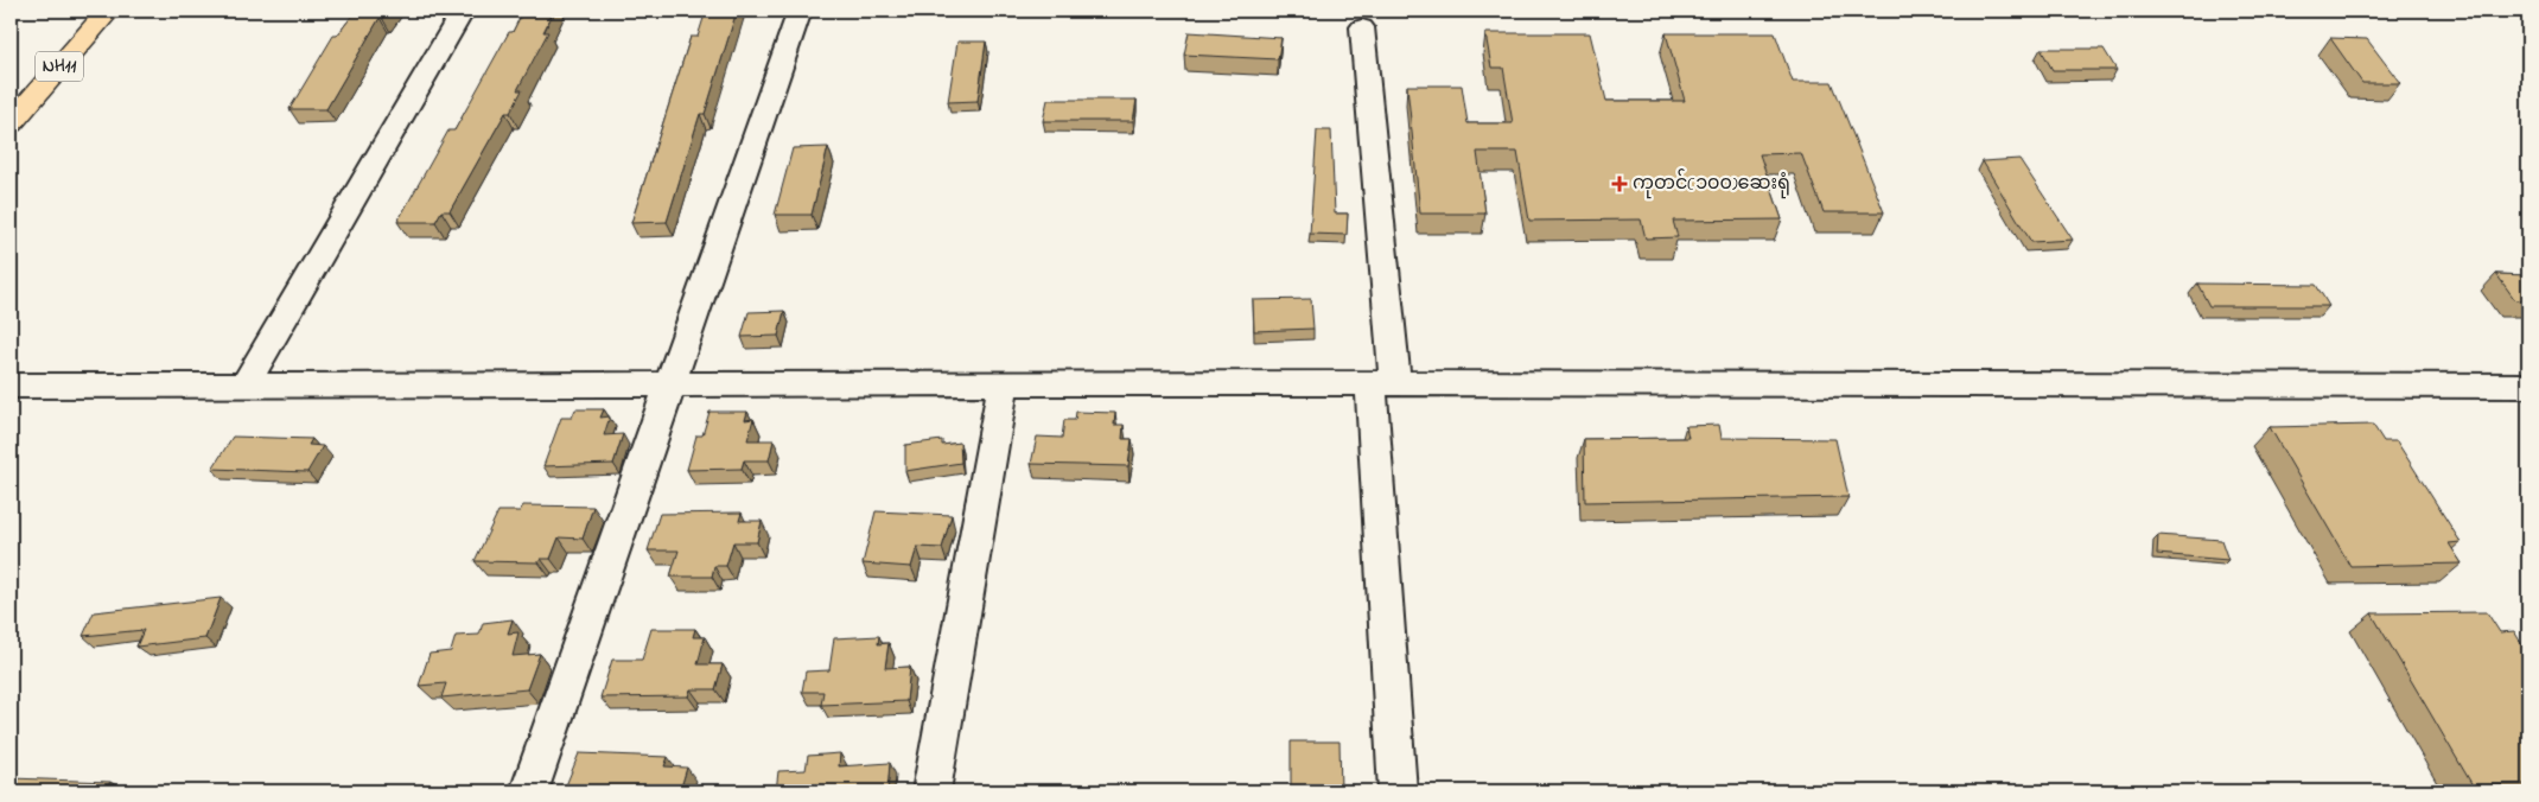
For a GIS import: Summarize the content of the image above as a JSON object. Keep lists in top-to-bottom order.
{
  "streets": {
    "highway": ["NH11"]
  },
  "places": {
    "health": ["ကုတင်(၁၀၀)ဆေးရုံ"]
  }
}
